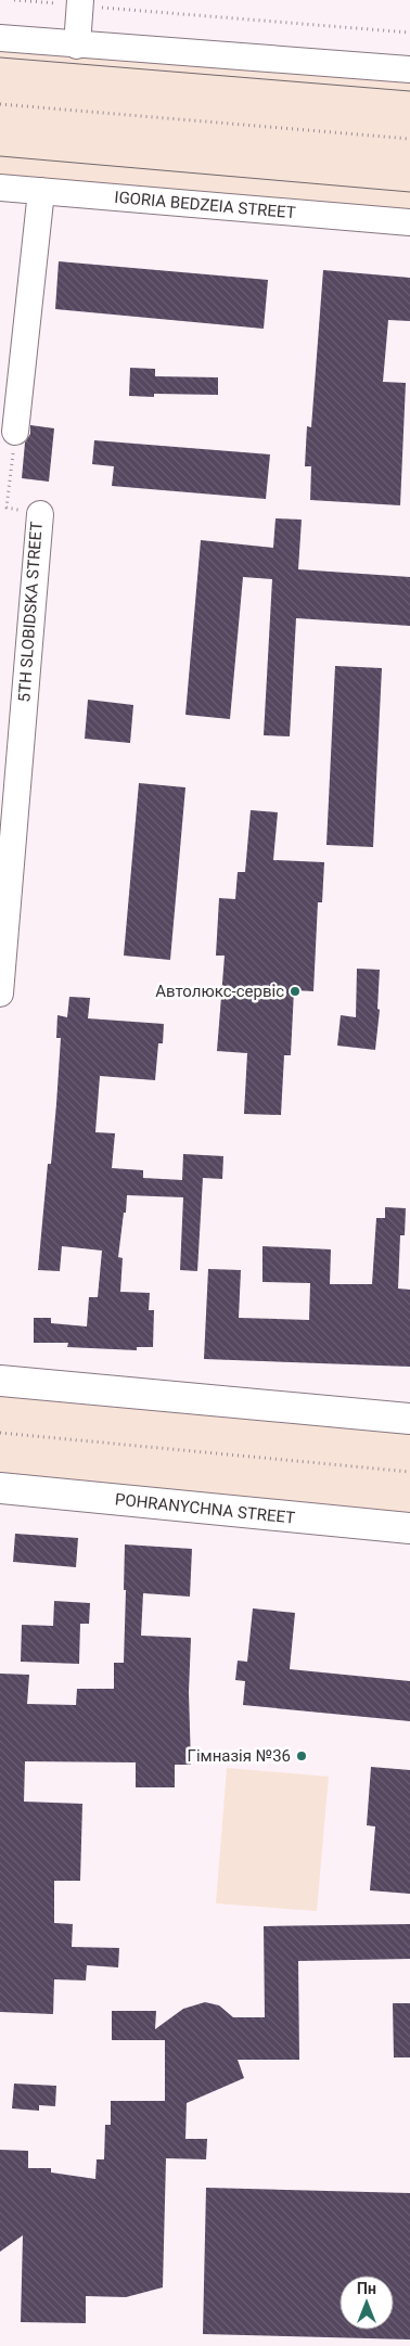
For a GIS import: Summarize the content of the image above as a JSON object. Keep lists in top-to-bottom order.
{
  "streets": {
    "main road": ["POHRANYCHNA STREET"],
    "street": ["IGORIA BEDZEIA STREET", "5TH SLOBIDSKA STREET"]
  },
  "places": ["Автолюкс-сервіс", "Гімназія №36"],
  "north": "top"
}
